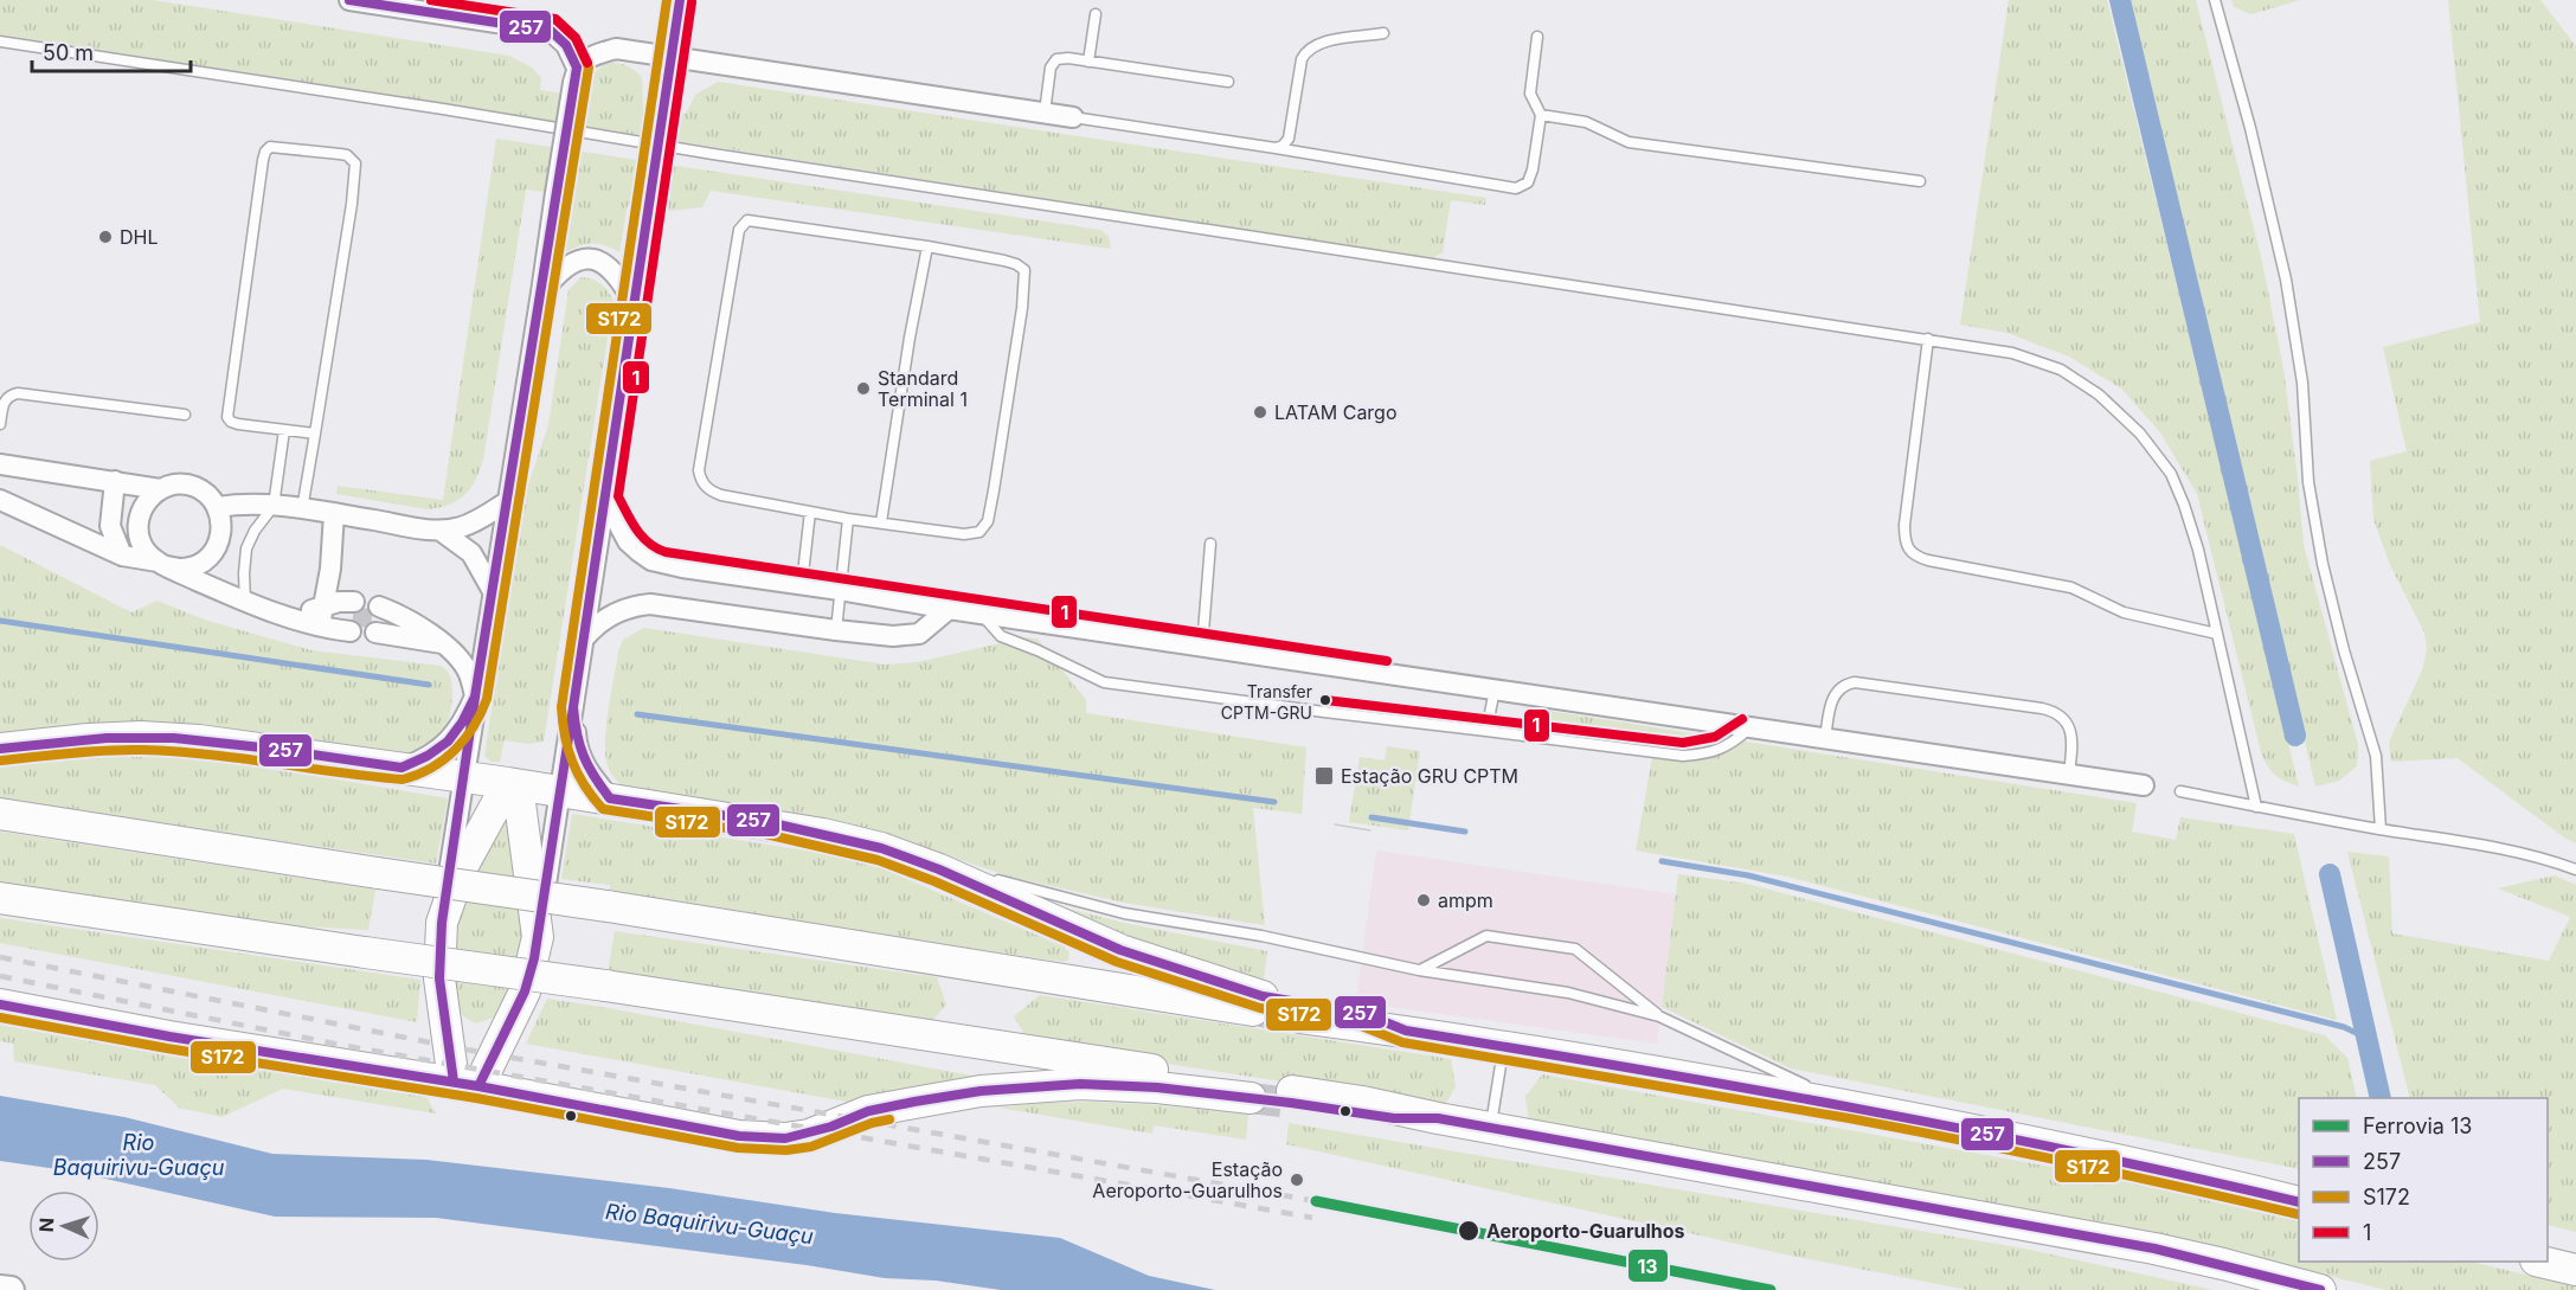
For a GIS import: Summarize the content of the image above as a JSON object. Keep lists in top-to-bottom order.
{
  "water": ["Rio Baquirivu-Guaçu"],
  "places": {
    "other": [
      "DHL",
      "Standard Terminal 1",
      "LATAM Cargo",
      "Transfer CPTM-GRU",
      "ampm",
      "Estação Aeroporto-Guarulhos",
      "Aeroporto-Guarulhos"
    ],
    "transit": ["Estação GRU CPTM"]
  },
  "lines": [
    "transit line 257",
    "transit line S172",
    "transit line 1",
    "rail line 13"
  ],
  "legend": [
    "Ferrovia 13",
    "257",
    "S172",
    "1"
  ],
  "scale_bar": "50 m",
  "north": "left"
}
